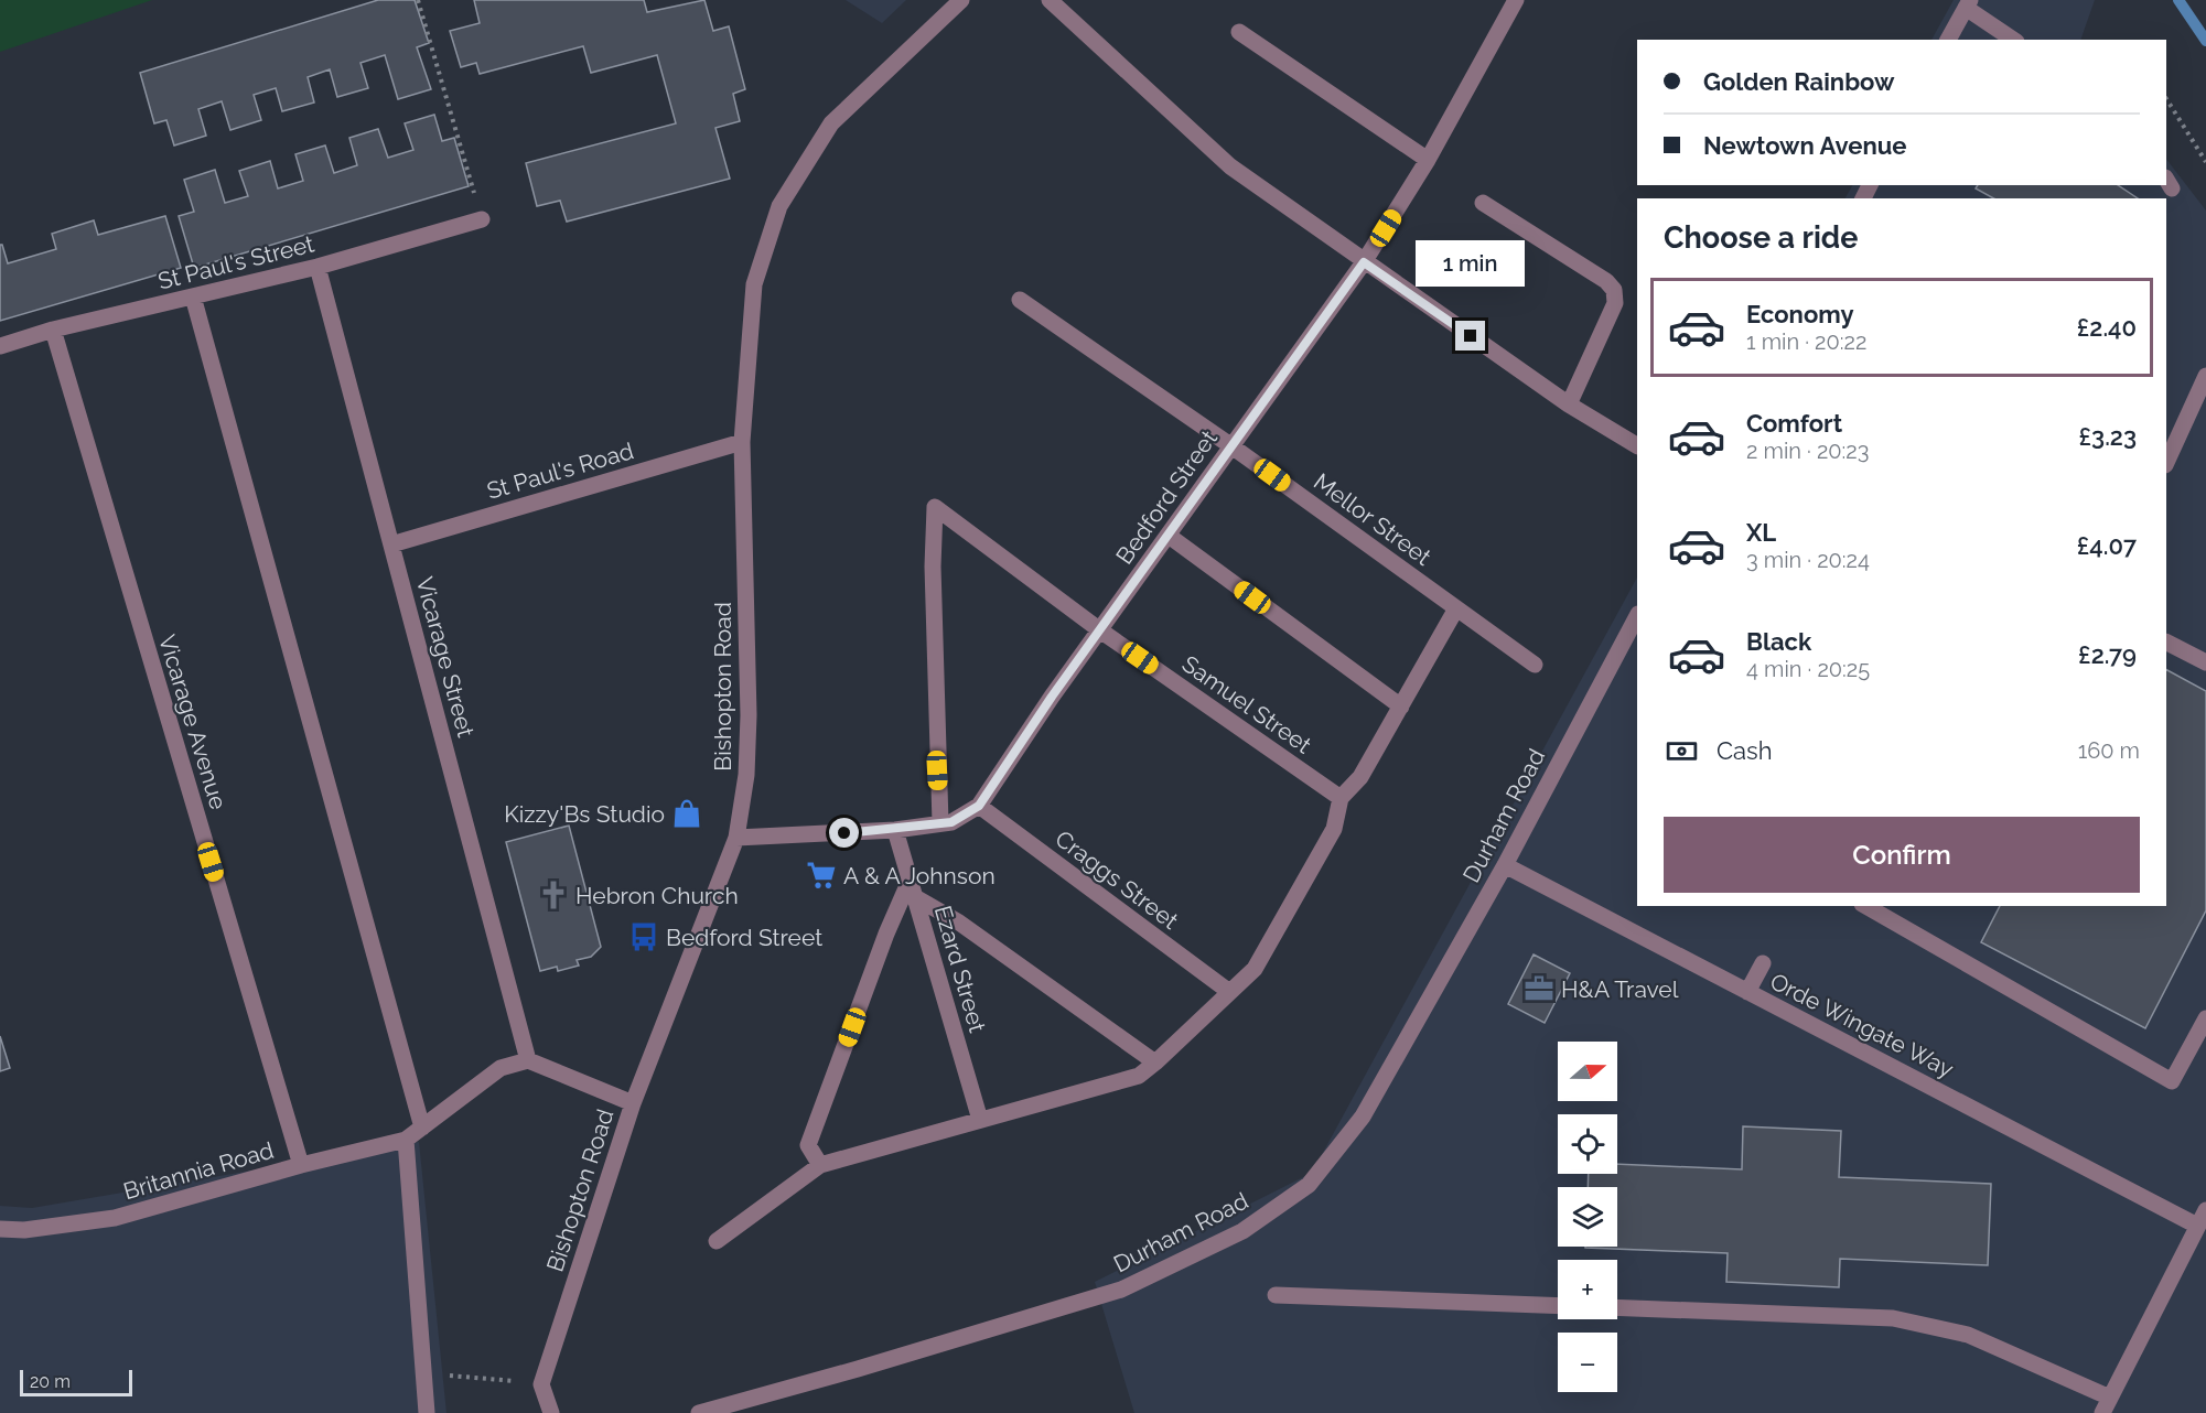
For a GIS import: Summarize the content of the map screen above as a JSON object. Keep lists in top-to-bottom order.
{
  "streets": {
    "street": [
      "St Paul's Street",
      "St Paul's Road",
      "Bedford Street",
      "Mellor Street",
      "Vicarage Street",
      "Bishopton Road",
      "Samuel Street",
      "Vicarage Avenue",
      "Durham Road",
      "Craggs Street",
      "Ezard Street",
      "Orde Wingate Way",
      "Britannia Road"
    ]
  },
  "crossings": [
    ["St Paul's Street", "Vicarage Street"],
    ["St Paul's Street", "Vicarage Avenue"],
    ["St Paul's Road", "Vicarage Street"],
    ["St Paul's Road", "Bishopton Road"],
    ["Bedford Street", "Mellor Street"],
    ["Bedford Street", "Bishopton Road"],
    ["Bedford Street", "Samuel Street"],
    ["Bedford Street", "Craggs Street"],
    ["Bedford Street", "Ezard Street"],
    ["Vicarage Street", "Britannia Road"],
    ["Vicarage Avenue", "Britannia Road"],
    ["Durham Road", "Orde Wingate Way"]
  ],
  "places": {
    "shop": ["Kizzy'Bs Studio"],
    "supermarket": ["A & A Johnson"],
    "church": ["Hebron Church"],
    "bus stop": ["Bedford Street"],
    "office": ["H&A Travel"]
  },
  "scale_bar": "20 m",
  "north": "right",
  "page": {
    "banner": ["Golden Rainbow", "Newtown Avenue"],
    "heading": "Choose a ride",
    "bubble": "1 min",
    "list": [
      {
        "name": "Economy",
        "note": "1 min · 20:22",
        "value": "£2.40"
      },
      {
        "name": "Comfort",
        "note": "2 min · 20:23",
        "value": "£3.23"
      },
      {
        "name": "XL",
        "note": "3 min · 20:24",
        "value": "£4.07"
      },
      {
        "name": "Black",
        "note": "4 min · 20:25",
        "value": "£2.79"
      }
    ],
    "pay": ["Cash", "160 m"],
    "buttons": "Confirm",
    "map_buttons": ["+", "−"],
    "scale": "20 m"
  }
}
